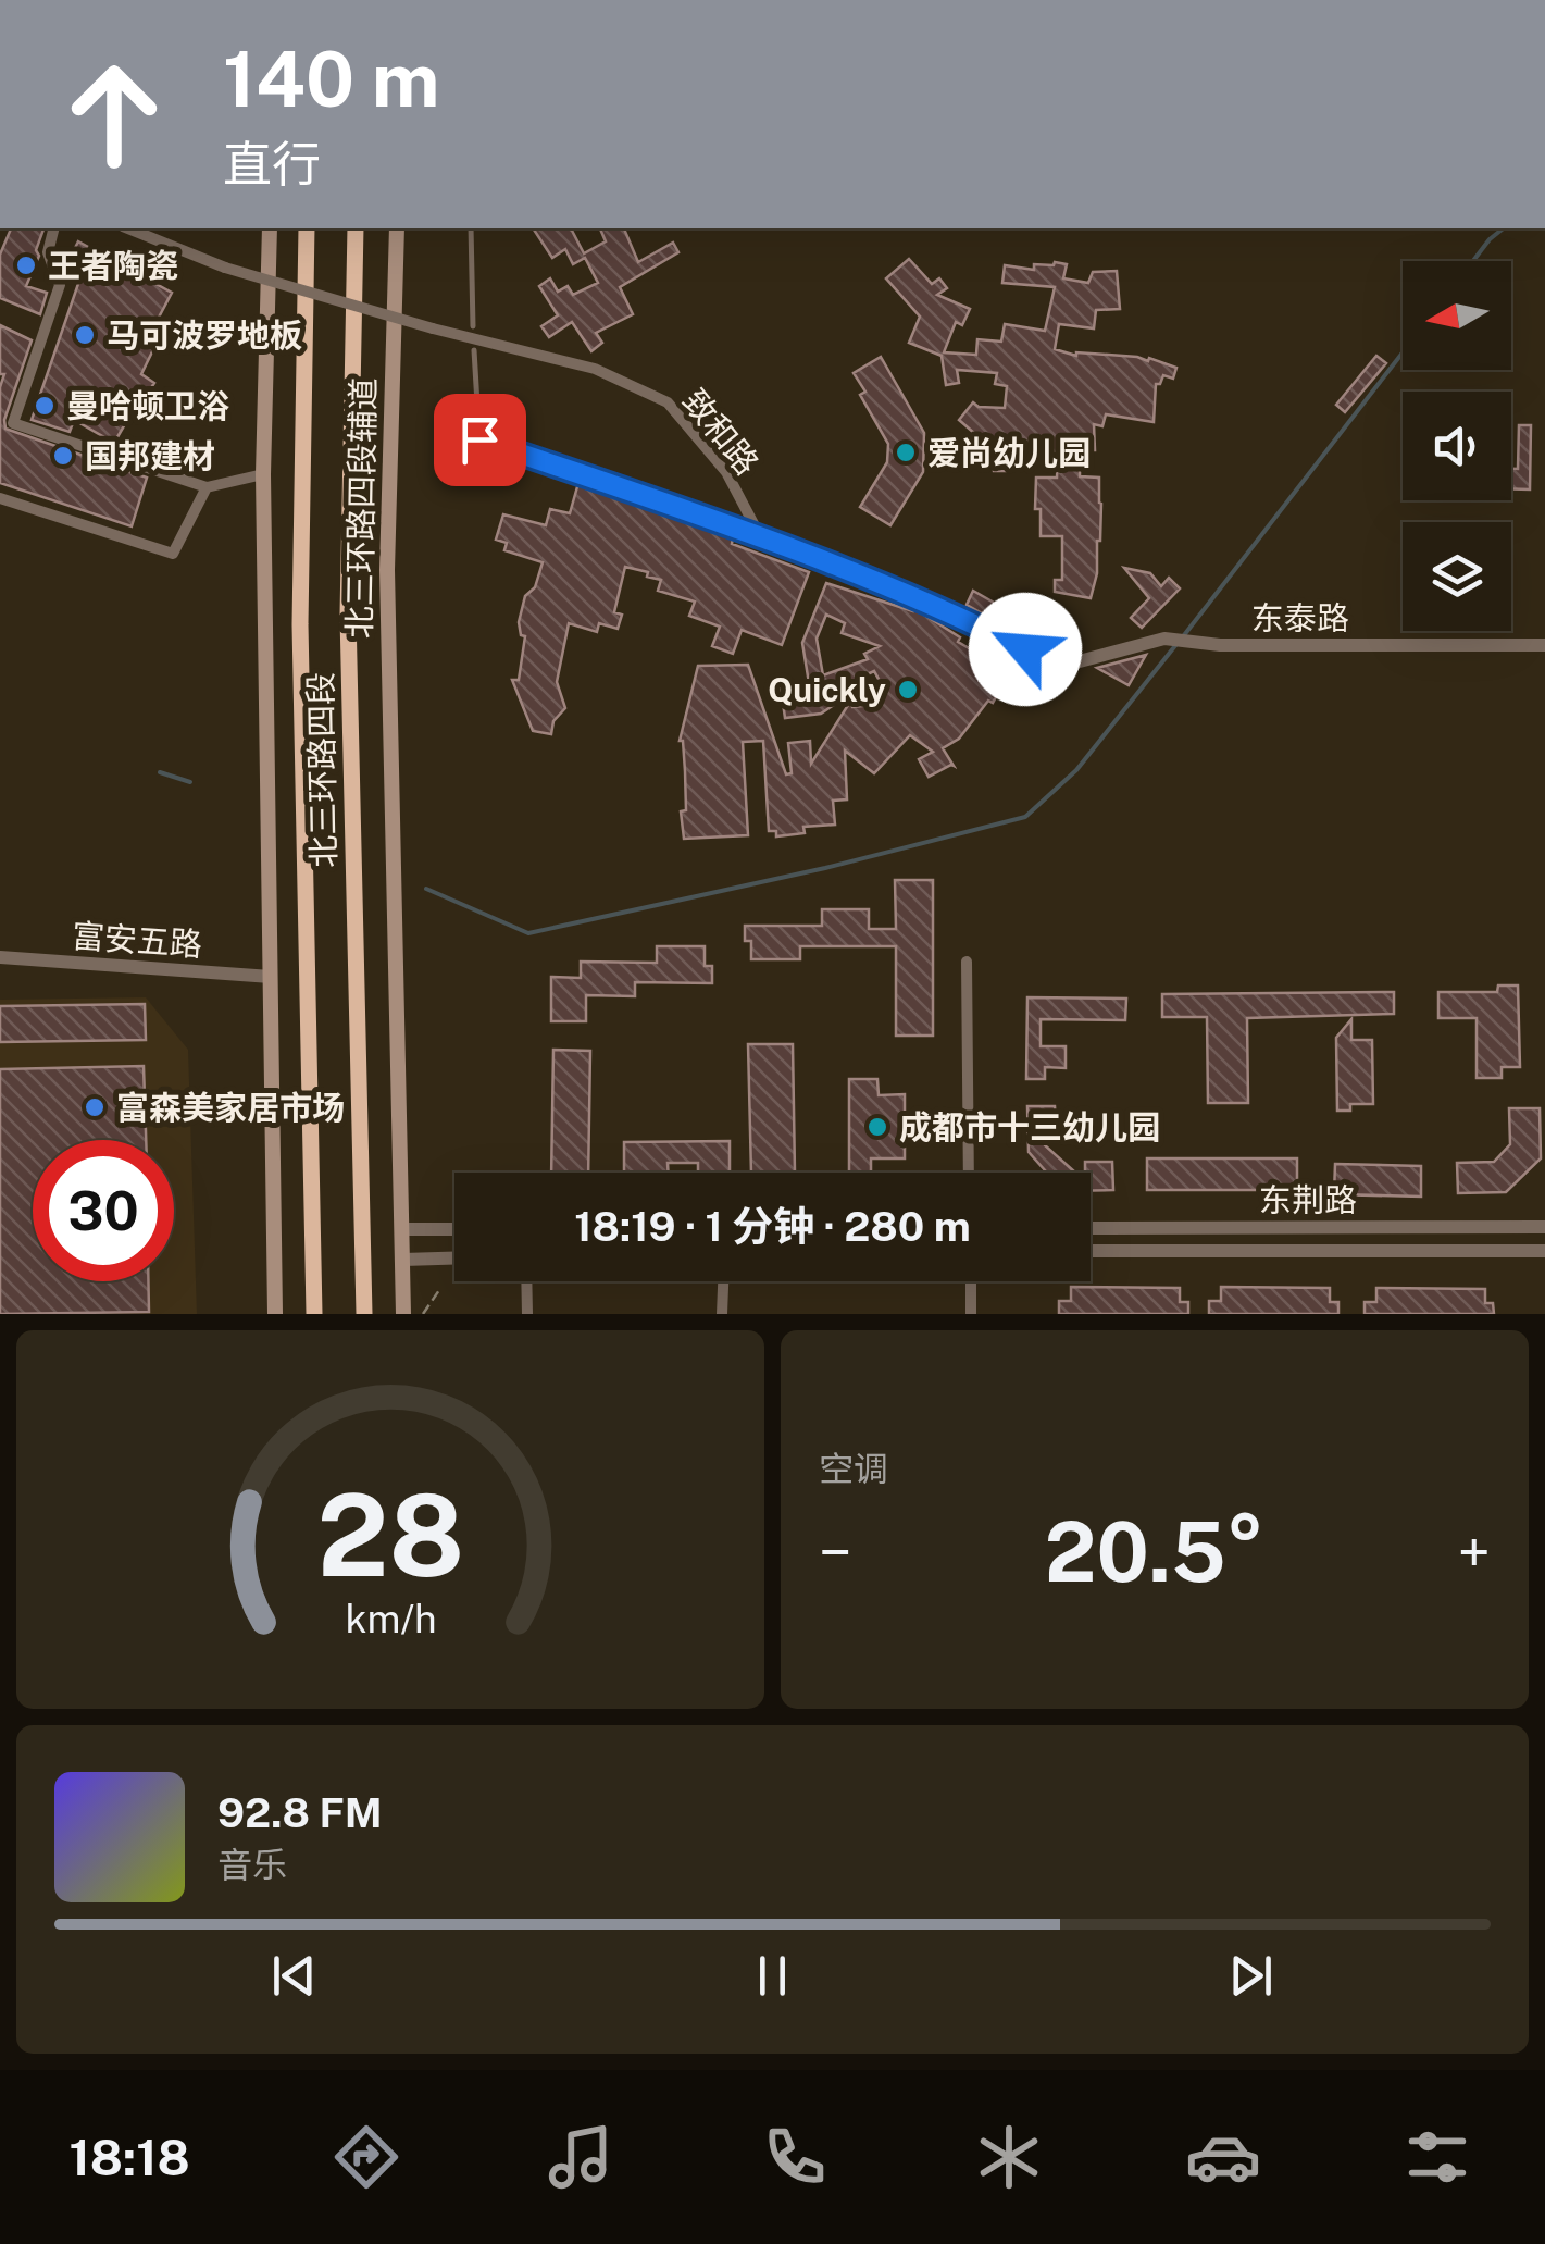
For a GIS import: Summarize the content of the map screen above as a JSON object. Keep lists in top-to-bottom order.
{
  "streets": {
    "highway": ["北三环路四段"],
    "main road": ["北三环路四段辅道"],
    "street": [
      "致和路",
      "东泰路",
      "富安五路",
      "东荆路"
    ]
  },
  "places": [
    "王者陶瓷",
    "马可波罗地板",
    "曼哈顿卫浴",
    "爱尚幼儿园",
    "国邦建材",
    "Quickly",
    "富森美家居市场",
    "成都市十三幼儿园"
  ],
  "north": "left",
  "page": {
    "turn": ["140 m", "直行"],
    "limit": "30",
    "trip": "18:19 · 1 分钟 · 280 m",
    "tile": "空调",
    "heat": ["−", "20.5°", "+"],
    "song": ["92.8 FM", "音乐"],
    "tabs": "18:18",
    "gauge": ["28", "km/h"]
  }
}
